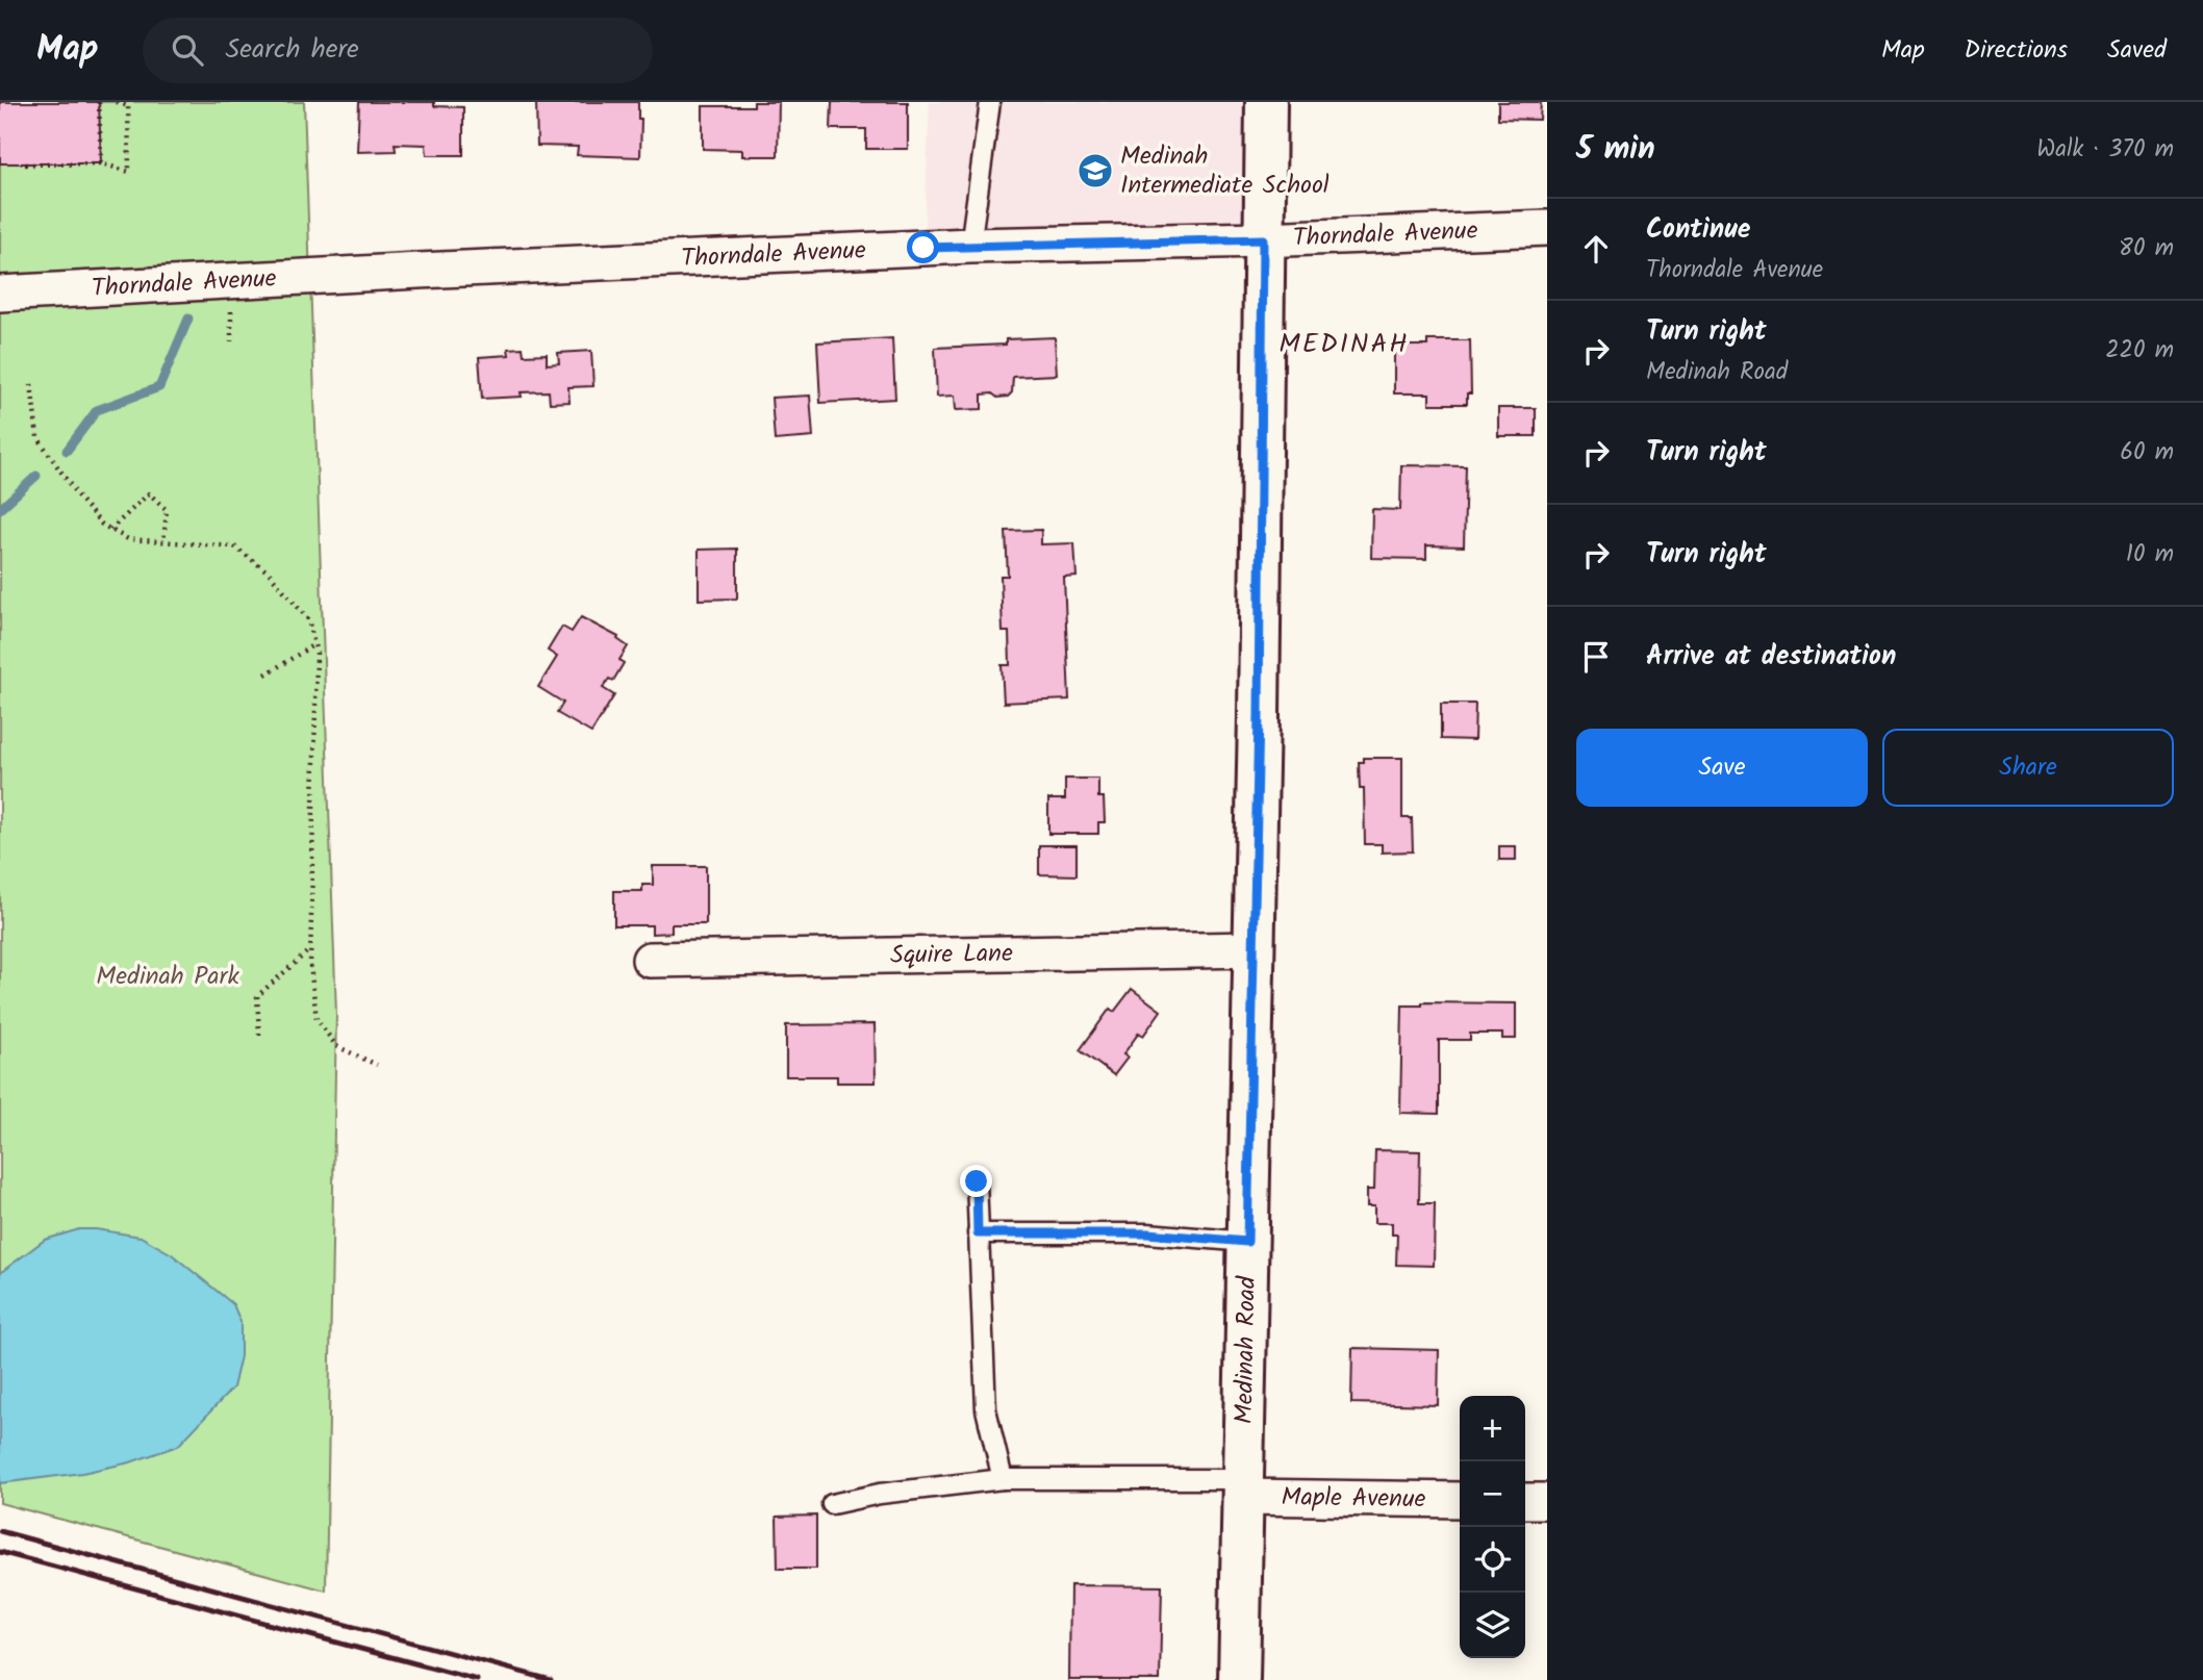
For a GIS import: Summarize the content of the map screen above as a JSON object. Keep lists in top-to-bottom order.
{
  "streets": {
    "main road": ["Medinah Road"],
    "street": ["Thorndale Avenue", "Squire Lane", "Maple Avenue"]
  },
  "crossings": [
    ["Thorndale Avenue", "Medinah Road"],
    ["Squire Lane", "Medinah Road"],
    ["Medinah Road", "Maple Avenue"]
  ],
  "districts": ["MEDINAH"],
  "parks": ["Medinah Park"],
  "places": {
    "school or university": ["Medinah Intermediate School"]
  },
  "page": {
    "header": "Map",
    "search": "Search here",
    "nav": ["Map", "Directions", "Saved"],
    "heading": ["5 min", "Walk · 370 m"],
    "list": [
      ["Continue", "Thorndale Avenue", "80 m"],
      ["Turn right", "Medinah Road", "220 m"],
      ["Turn right", "60 m"],
      ["Turn right", "10 m"],
      "Arrive at destination"
    ],
    "buttons": ["Save", "Share"],
    "map_buttons": ["+", "−"]
  }
}
